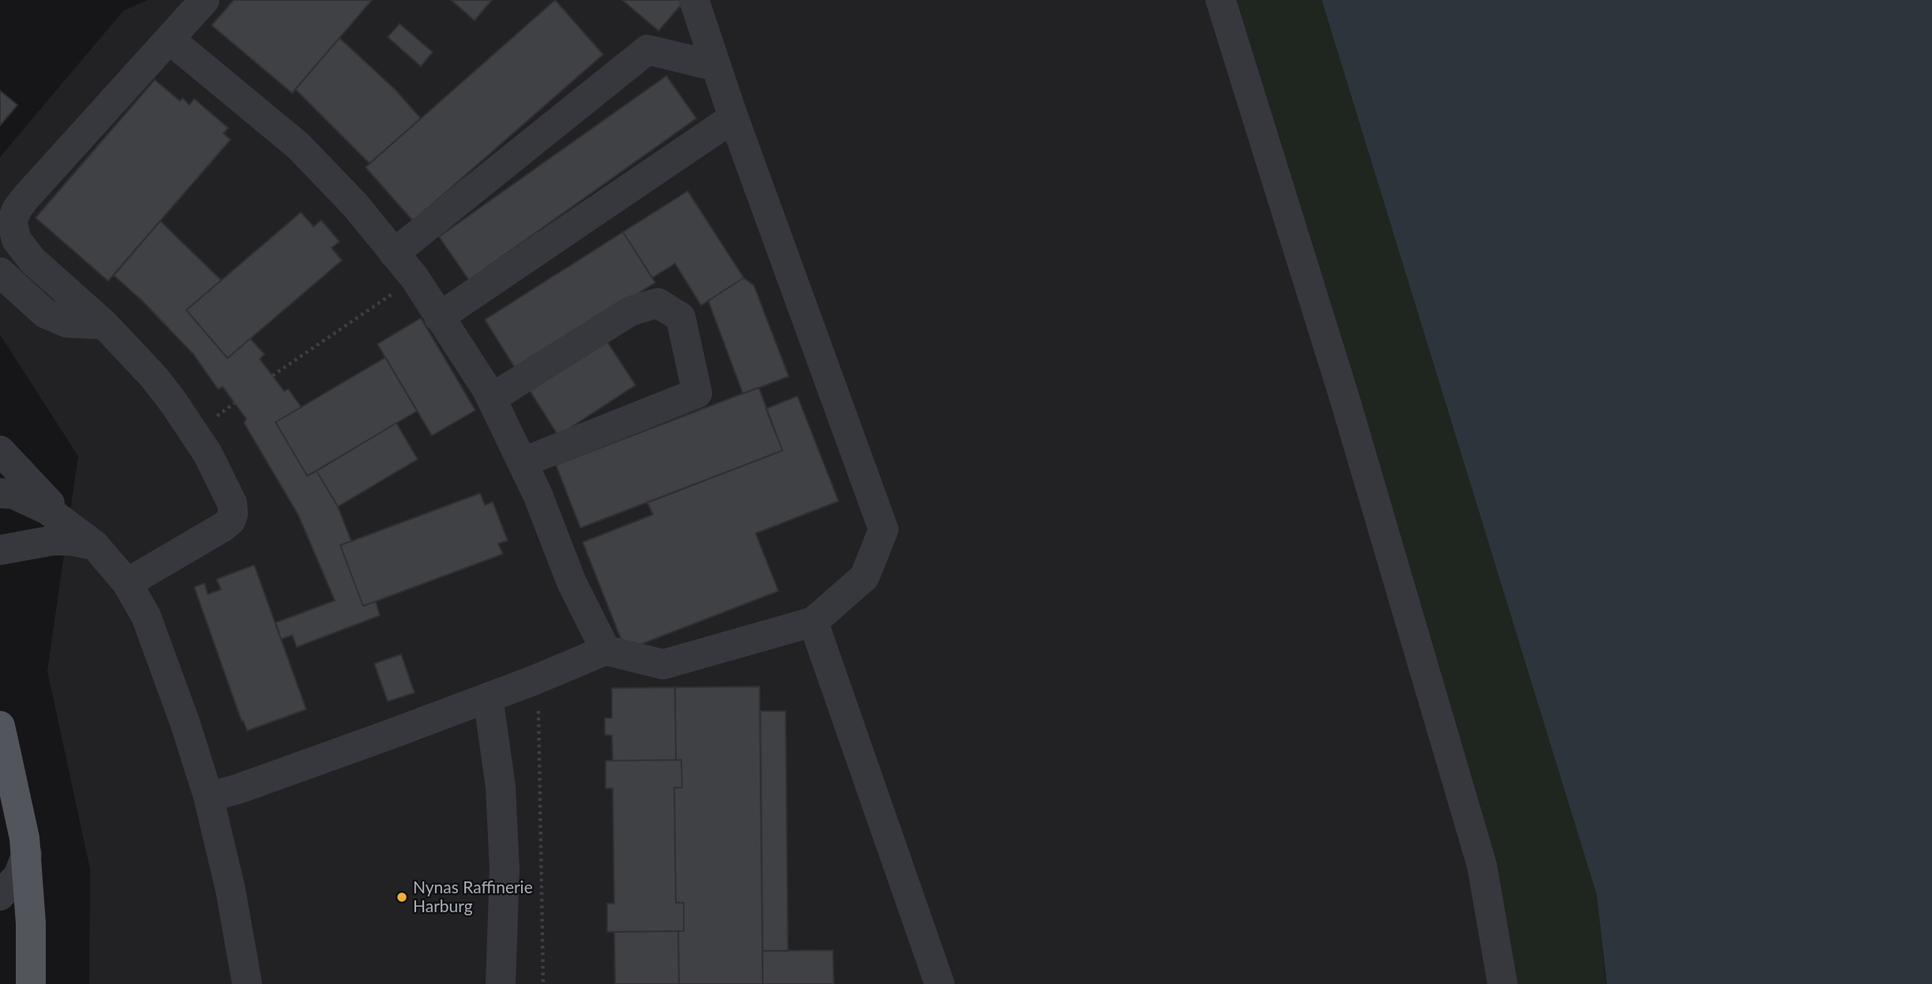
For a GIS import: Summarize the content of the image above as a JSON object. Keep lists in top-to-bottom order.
{
  "places": ["Nynas Raffinerie Harburg"]
}
